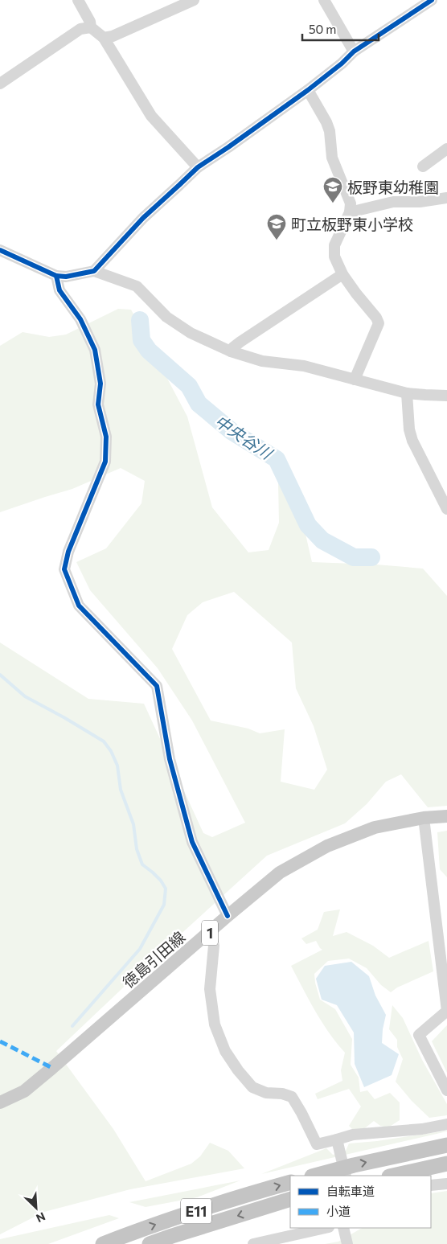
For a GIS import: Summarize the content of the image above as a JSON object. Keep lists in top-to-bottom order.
{
  "streets": {
    "highway": ["E11"],
    "main road": ["1", "徳島引田線"]
  },
  "water": ["中央谷川"],
  "places": {
    "school or university": ["板野東幼稚園", "町立板野東小学校"]
  },
  "legend": ["自転車道", "小道"],
  "scale_bar": "50 m",
  "north": "bottom right"
}
